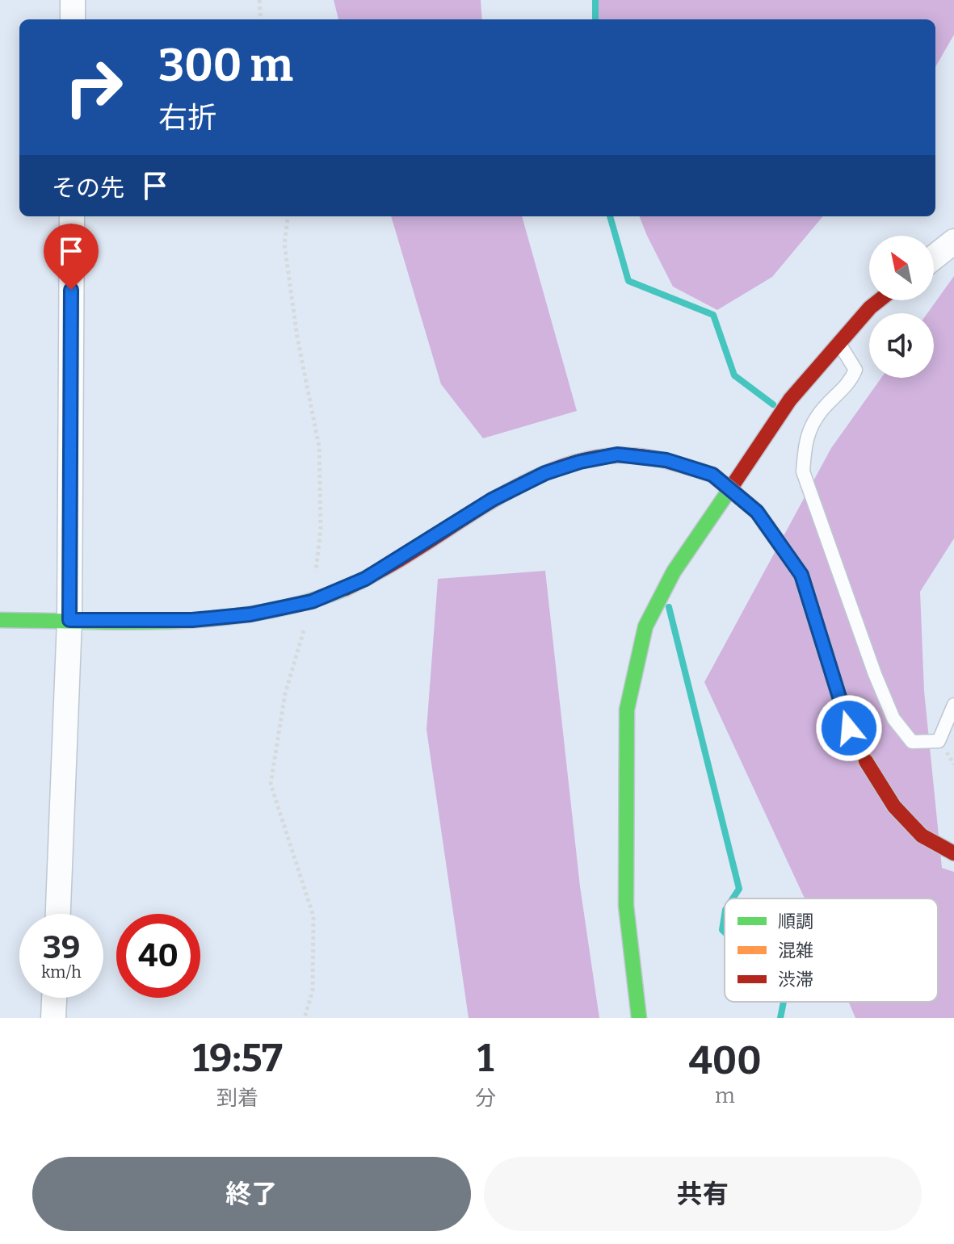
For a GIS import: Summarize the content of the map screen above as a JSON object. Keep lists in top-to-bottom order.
{
  "legend": ["順調", "混雑", "渋滞"],
  "north": "top left",
  "page": {
    "turn": ["300 m", "右折"],
    "then": "その先",
    "speed": "39 km/h",
    "limit": "40",
    "eta": [
      "19:57",
      "到着",
      "1",
      "分",
      "400",
      "m"
    ],
    "buttons": ["終了", "共有"]
  }
}
